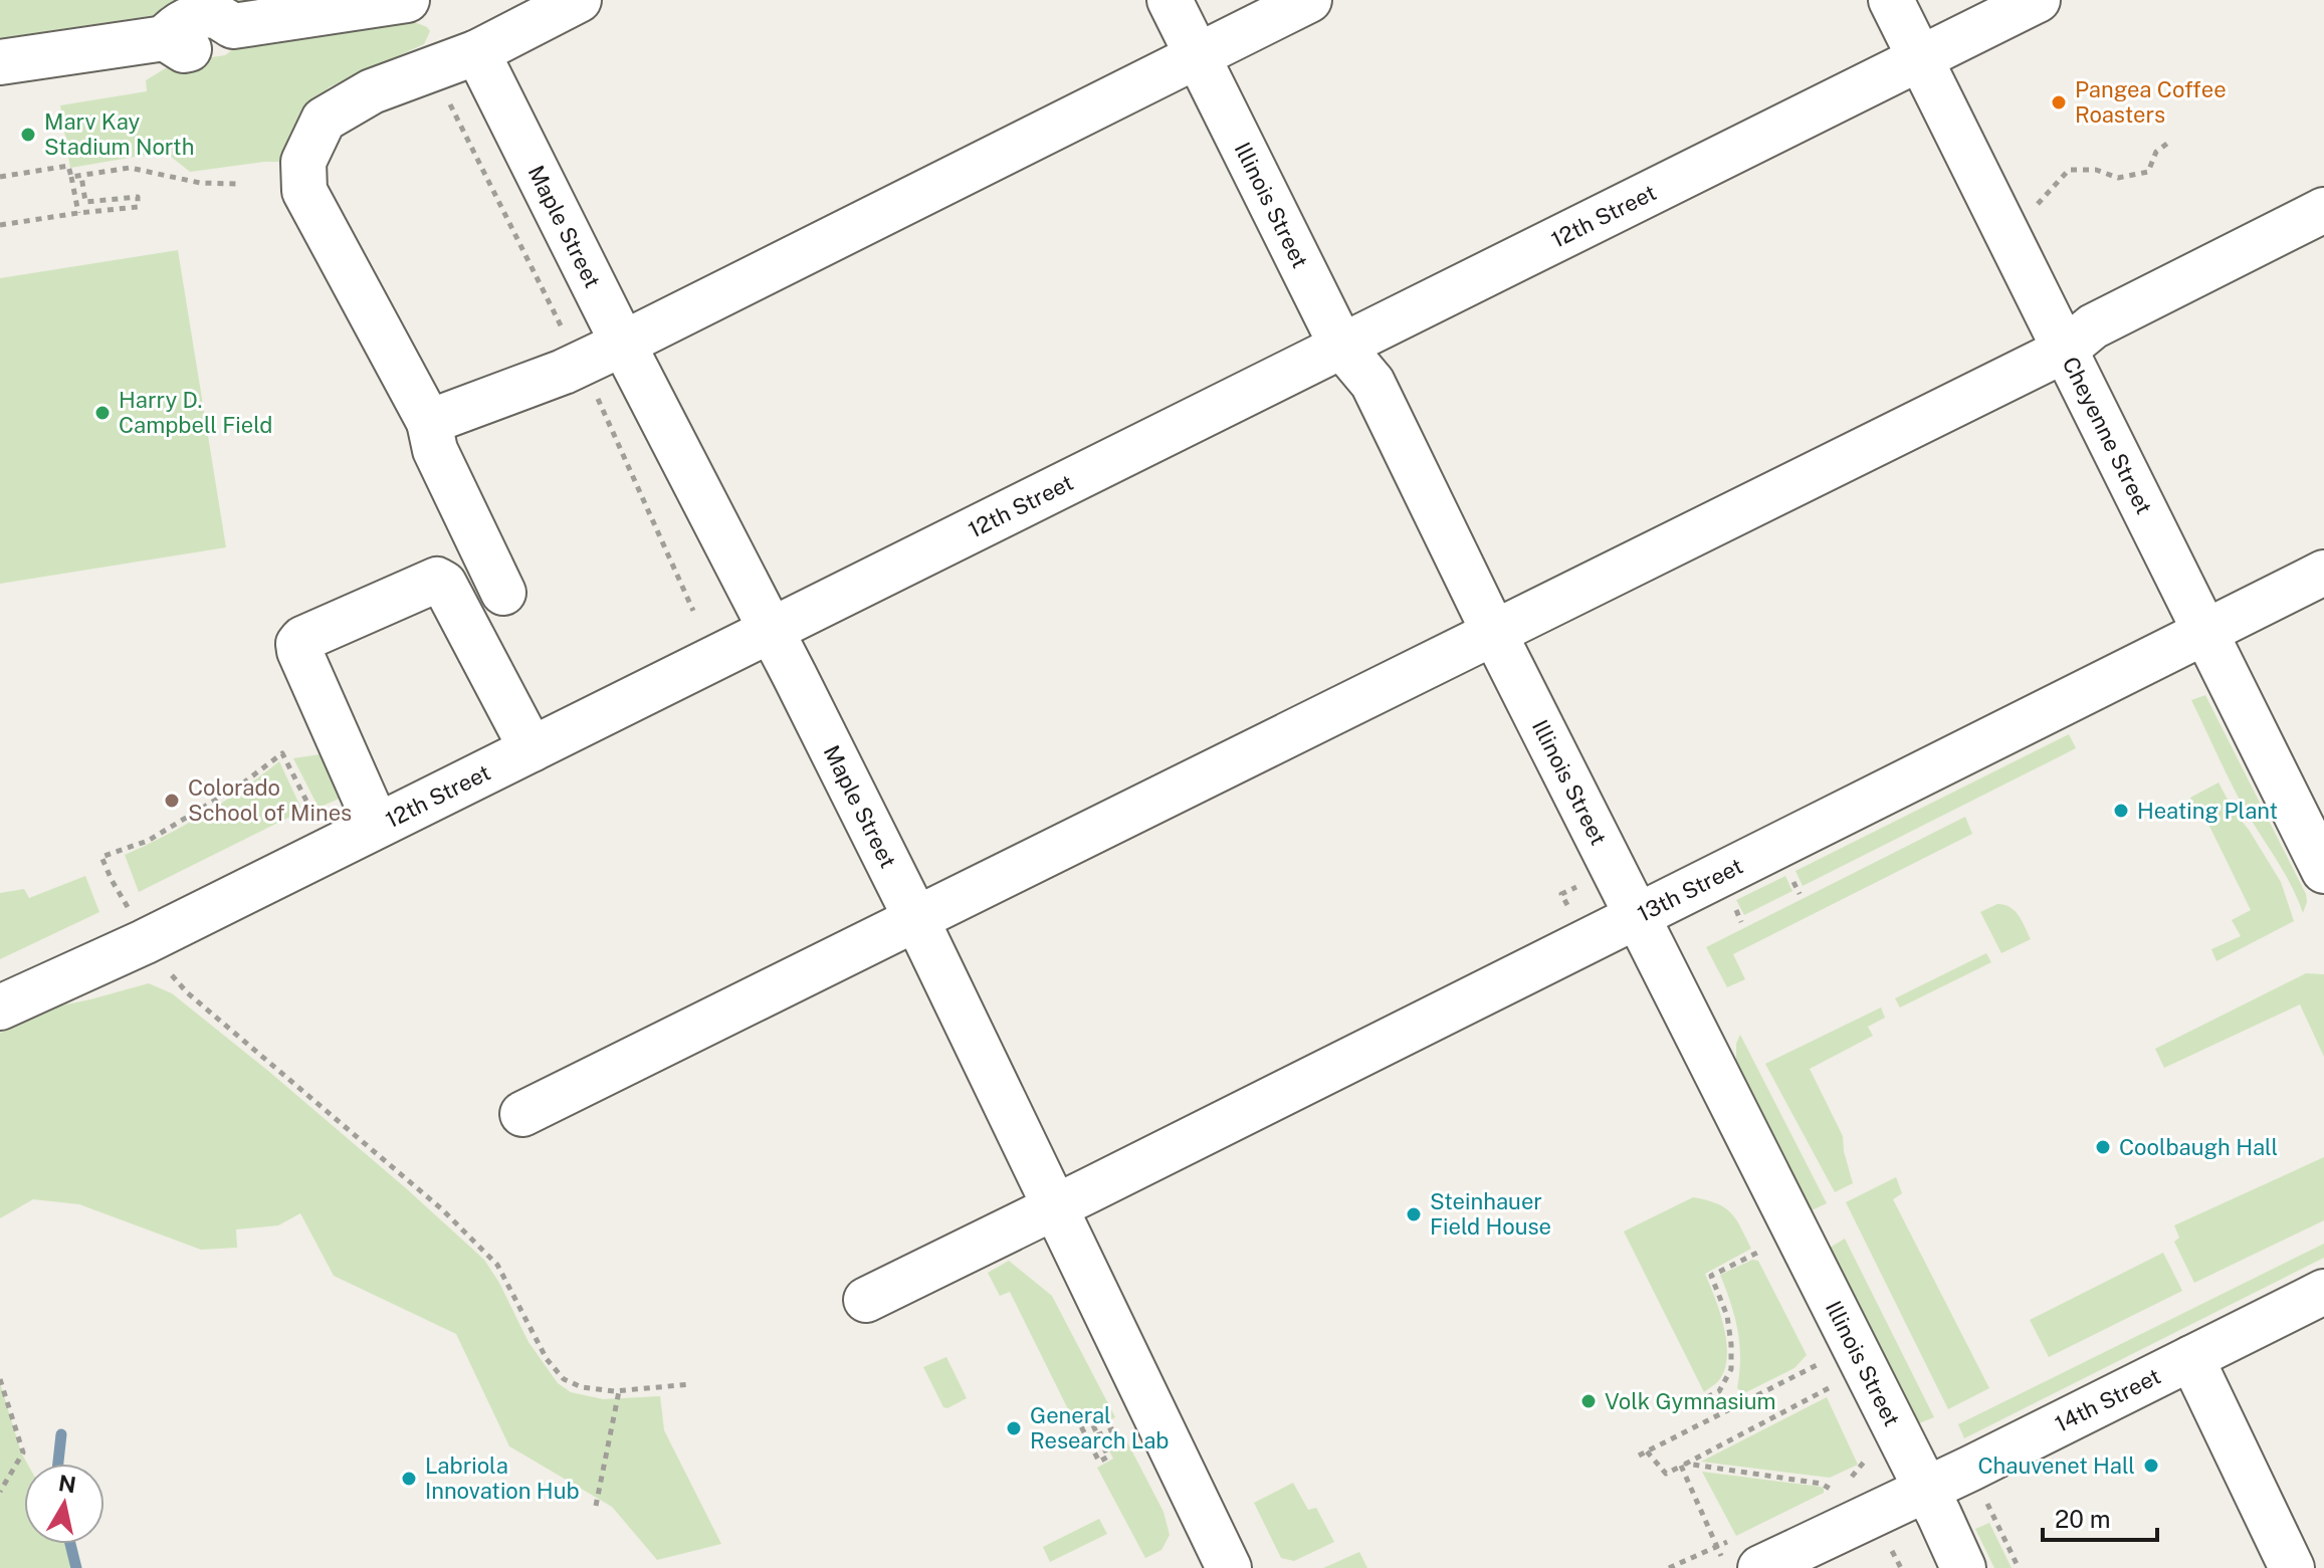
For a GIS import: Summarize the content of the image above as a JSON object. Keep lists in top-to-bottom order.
{
  "streets": {
    "street": [
      "Illinois Street",
      "12th Street",
      "Maple Street",
      "Cheyenne Street",
      "13th Street",
      "14th Street"
    ]
  },
  "crossings": [
    ["Illinois Street", "12th Street"],
    ["Illinois Street", "13th Street"],
    ["Illinois Street", "14th Street"],
    ["12th Street", "Maple Street"],
    ["12th Street", "Cheyenne Street"],
    ["Maple Street", "13th Street"],
    ["Cheyenne Street", "13th Street"]
  ],
  "places": [
    "Pangea Coffee Roasters",
    "Marv Kay Stadium North",
    "Harry D. Campbell Field",
    "Colorado School of Mines",
    "Heating Plant",
    "Coolbaugh Hall",
    "Steinhauer Field House",
    "Volk Gymnasium",
    "General Research Lab",
    "Chauvenet Hall",
    "Labriola Innovation Hub"
  ],
  "scale_bar": "20 m",
  "north": "top"
}
